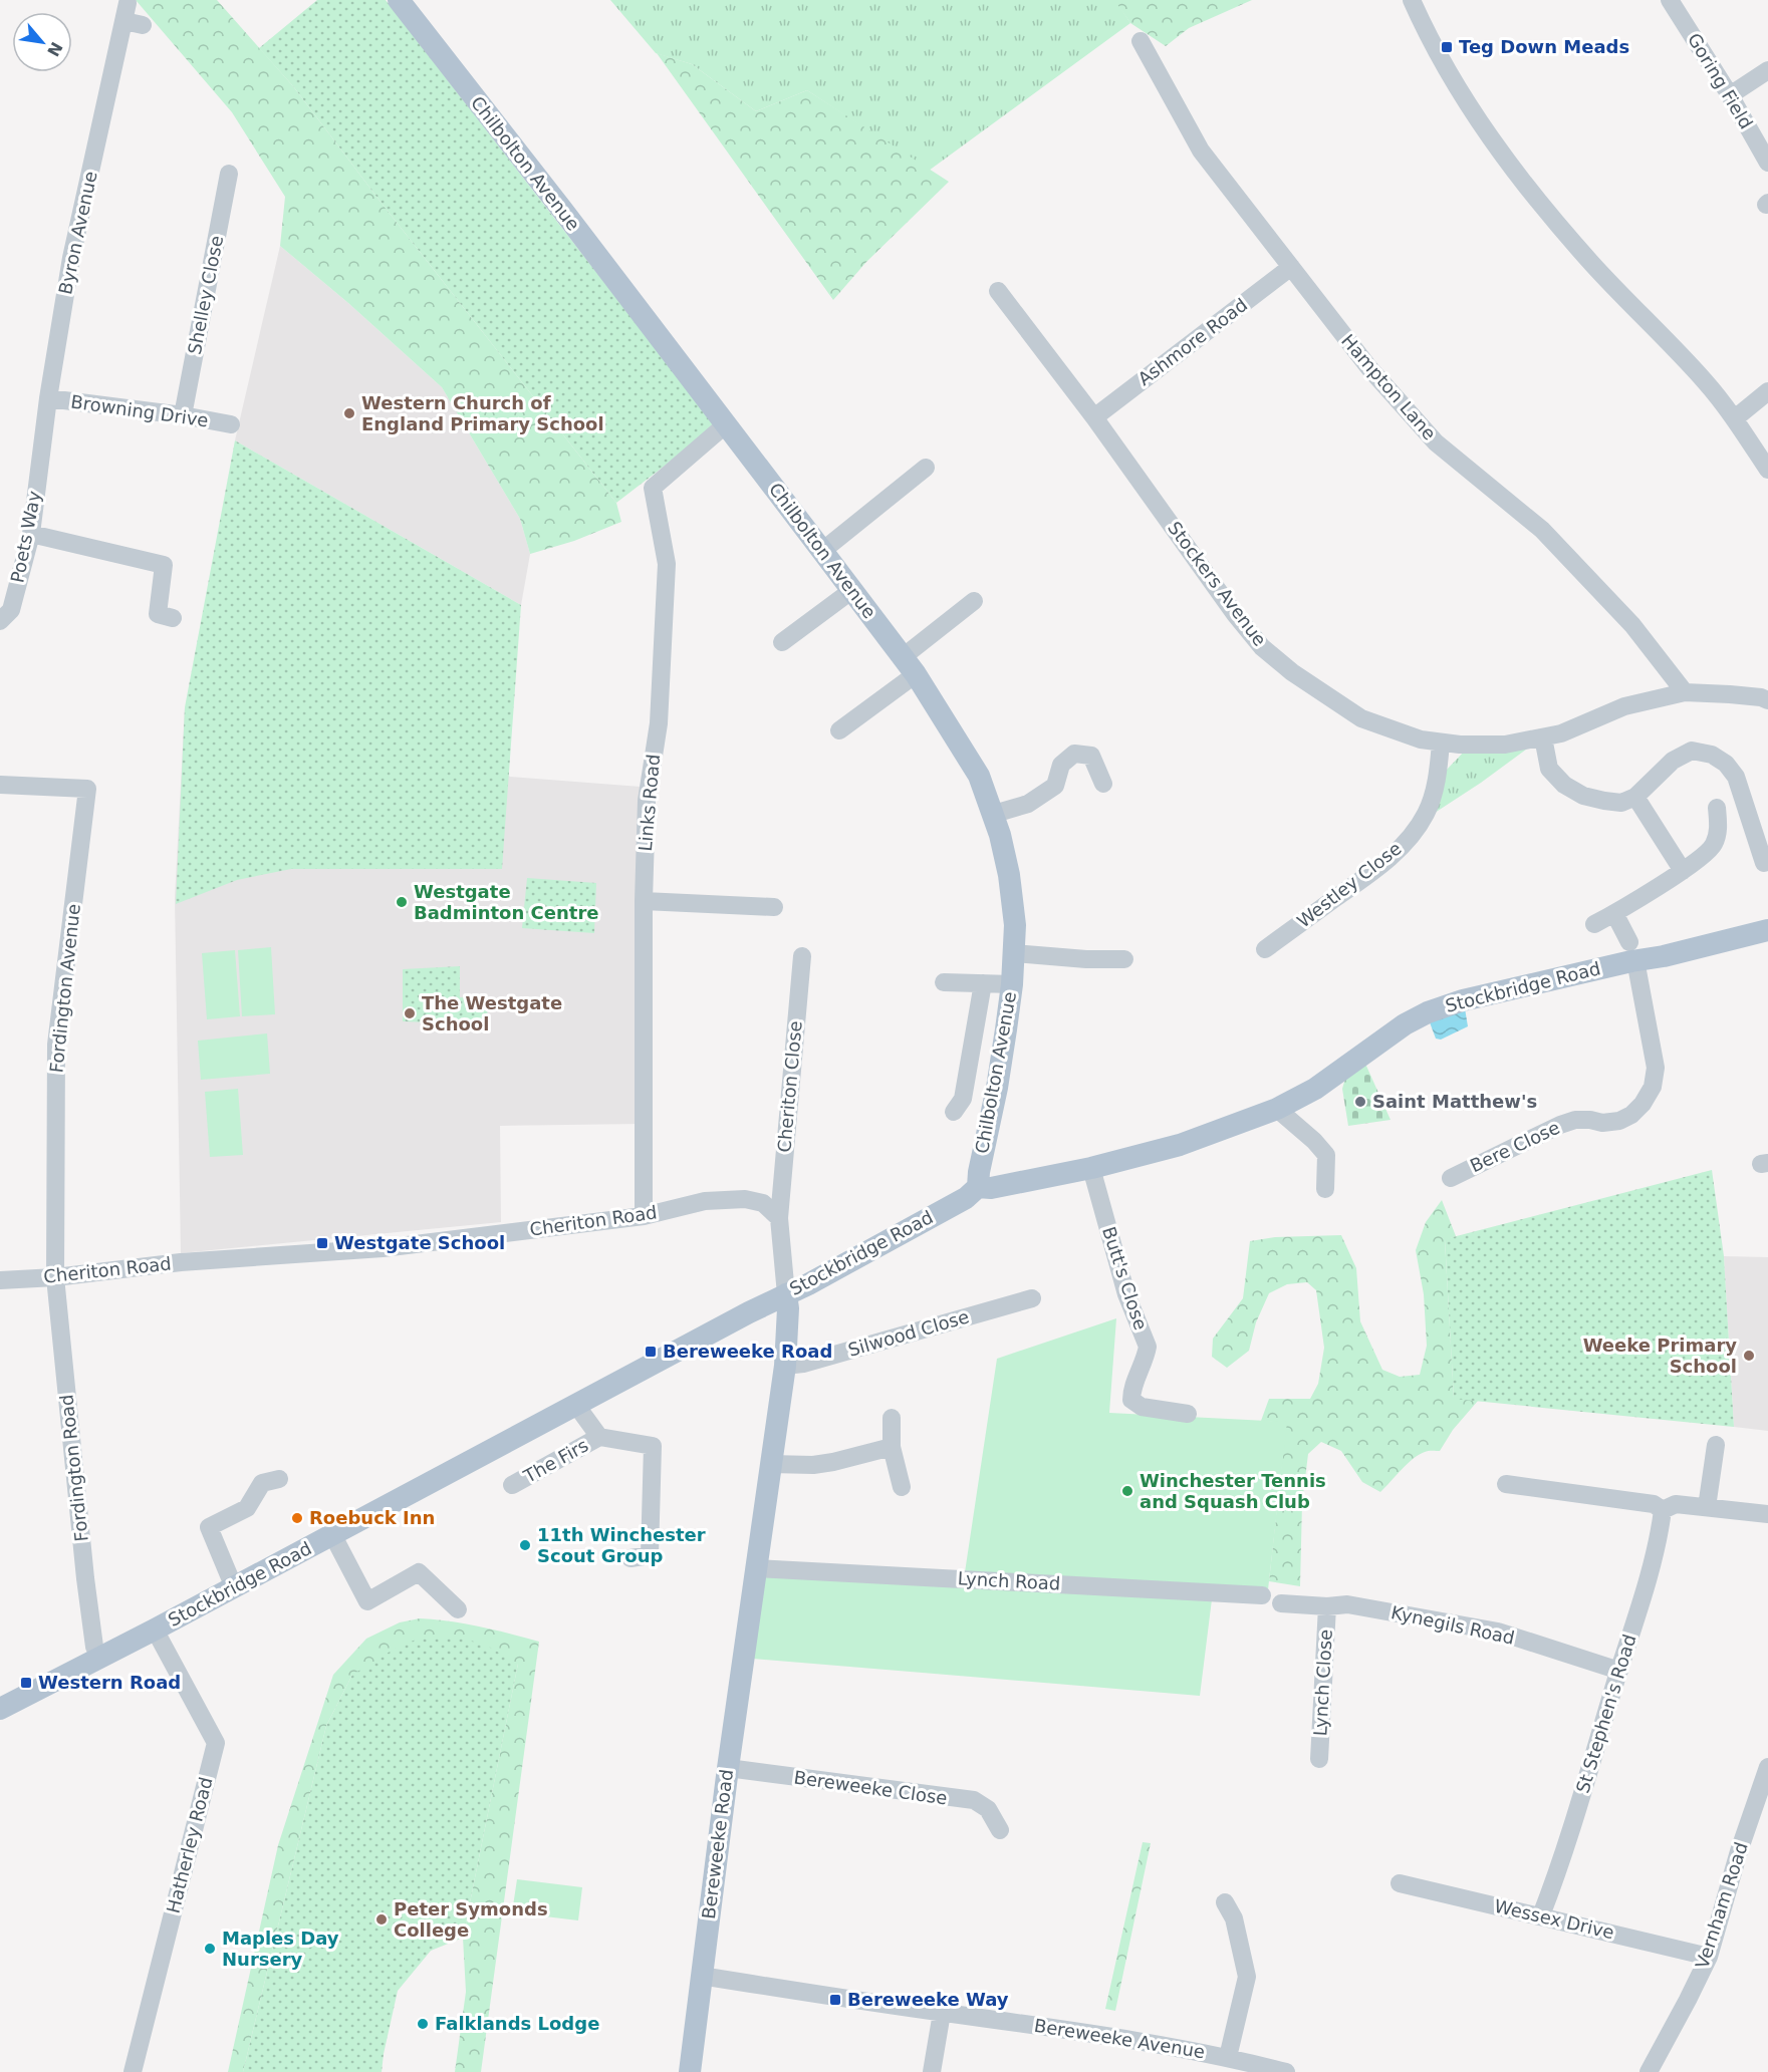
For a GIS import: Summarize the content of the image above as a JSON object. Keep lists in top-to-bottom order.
{
  "streets": {
    "main road": ["Chilbolton Avenue", "Stockbridge Road", "Bereweeke Road"],
    "street": [
      "Goring Field",
      "Byron Avenue",
      "Shelley Close",
      "Ashmore Road",
      "Hampton Lane",
      "Browning Drive",
      "Poets Way",
      "Stockers Avenue",
      "Links Road",
      "Westley Close",
      "Fordington Avenue",
      "Cheriton Close",
      "Bere Close",
      "Cheriton Road",
      "Butt's Close",
      "Silwood Close",
      "The Firs",
      "Fordington Road",
      "Lynch Road",
      "Kynegils Road",
      "Lynch Close",
      "St Stephen's Road",
      "Bereweeke Close",
      "Hatherley Road",
      "Vernham Road",
      "Wessex Drive",
      "Bereweeke Avenue"
    ]
  },
  "crossings": [
    ["Chilbolton Avenue", "Links Road"],
    ["Chilbolton Avenue", "Stockbridge Road"],
    ["Byron Avenue", "Browning Drive"],
    ["Byron Avenue", "Poets Way"],
    ["Shelley Close", "Browning Drive"],
    ["Ashmore Road", "Hampton Lane"],
    ["Ashmore Road", "Stockers Avenue"],
    ["Hampton Lane", "Stockers Avenue"],
    ["Stockers Avenue", "Westley Close"],
    ["Links Road", "Cheriton Road"],
    ["Stockbridge Road", "Bere Close"],
    ["Stockbridge Road", "Butt's Close"],
    ["Stockbridge Road", "The Firs"],
    ["Stockbridge Road", "Fordington Road"],
    ["Stockbridge Road", "Bereweeke Road"],
    ["Stockbridge Road", "Hatherley Road"],
    ["Fordington Avenue", "Cheriton Road"],
    ["Fordington Avenue", "Fordington Road"],
    ["Cheriton Close", "Cheriton Road"],
    ["Cheriton Road", "Fordington Road"],
    ["Silwood Close", "Bereweeke Road"],
    ["Lynch Road", "Bereweeke Road"],
    ["Kynegils Road", "Lynch Close"],
    ["Kynegils Road", "St Stephen's Road"],
    ["St Stephen's Road", "Wessex Drive"],
    ["Bereweeke Close", "Bereweeke Road"],
    ["Bereweeke Road", "Bereweeke Avenue"],
    ["Vernham Road", "Wessex Drive"]
  ],
  "places": {
    "transit": [
      "Teg Down Meads",
      "Westgate School",
      "Bereweeke Road",
      "Western Road",
      "Bereweeke Way"
    ],
    "other": [
      "Western Church of England Primary School",
      "Westgate Badminton Centre",
      "The Westgate School",
      "Saint Matthew's",
      "Weeke Primary School",
      "Winchester Tennis and Squash Club",
      "Roebuck Inn",
      "11th Winchester Scout Group",
      "Peter Symonds College",
      "Maples Day Nursery",
      "Falklands Lodge"
    ]
  },
  "north": "bottom right"
}
